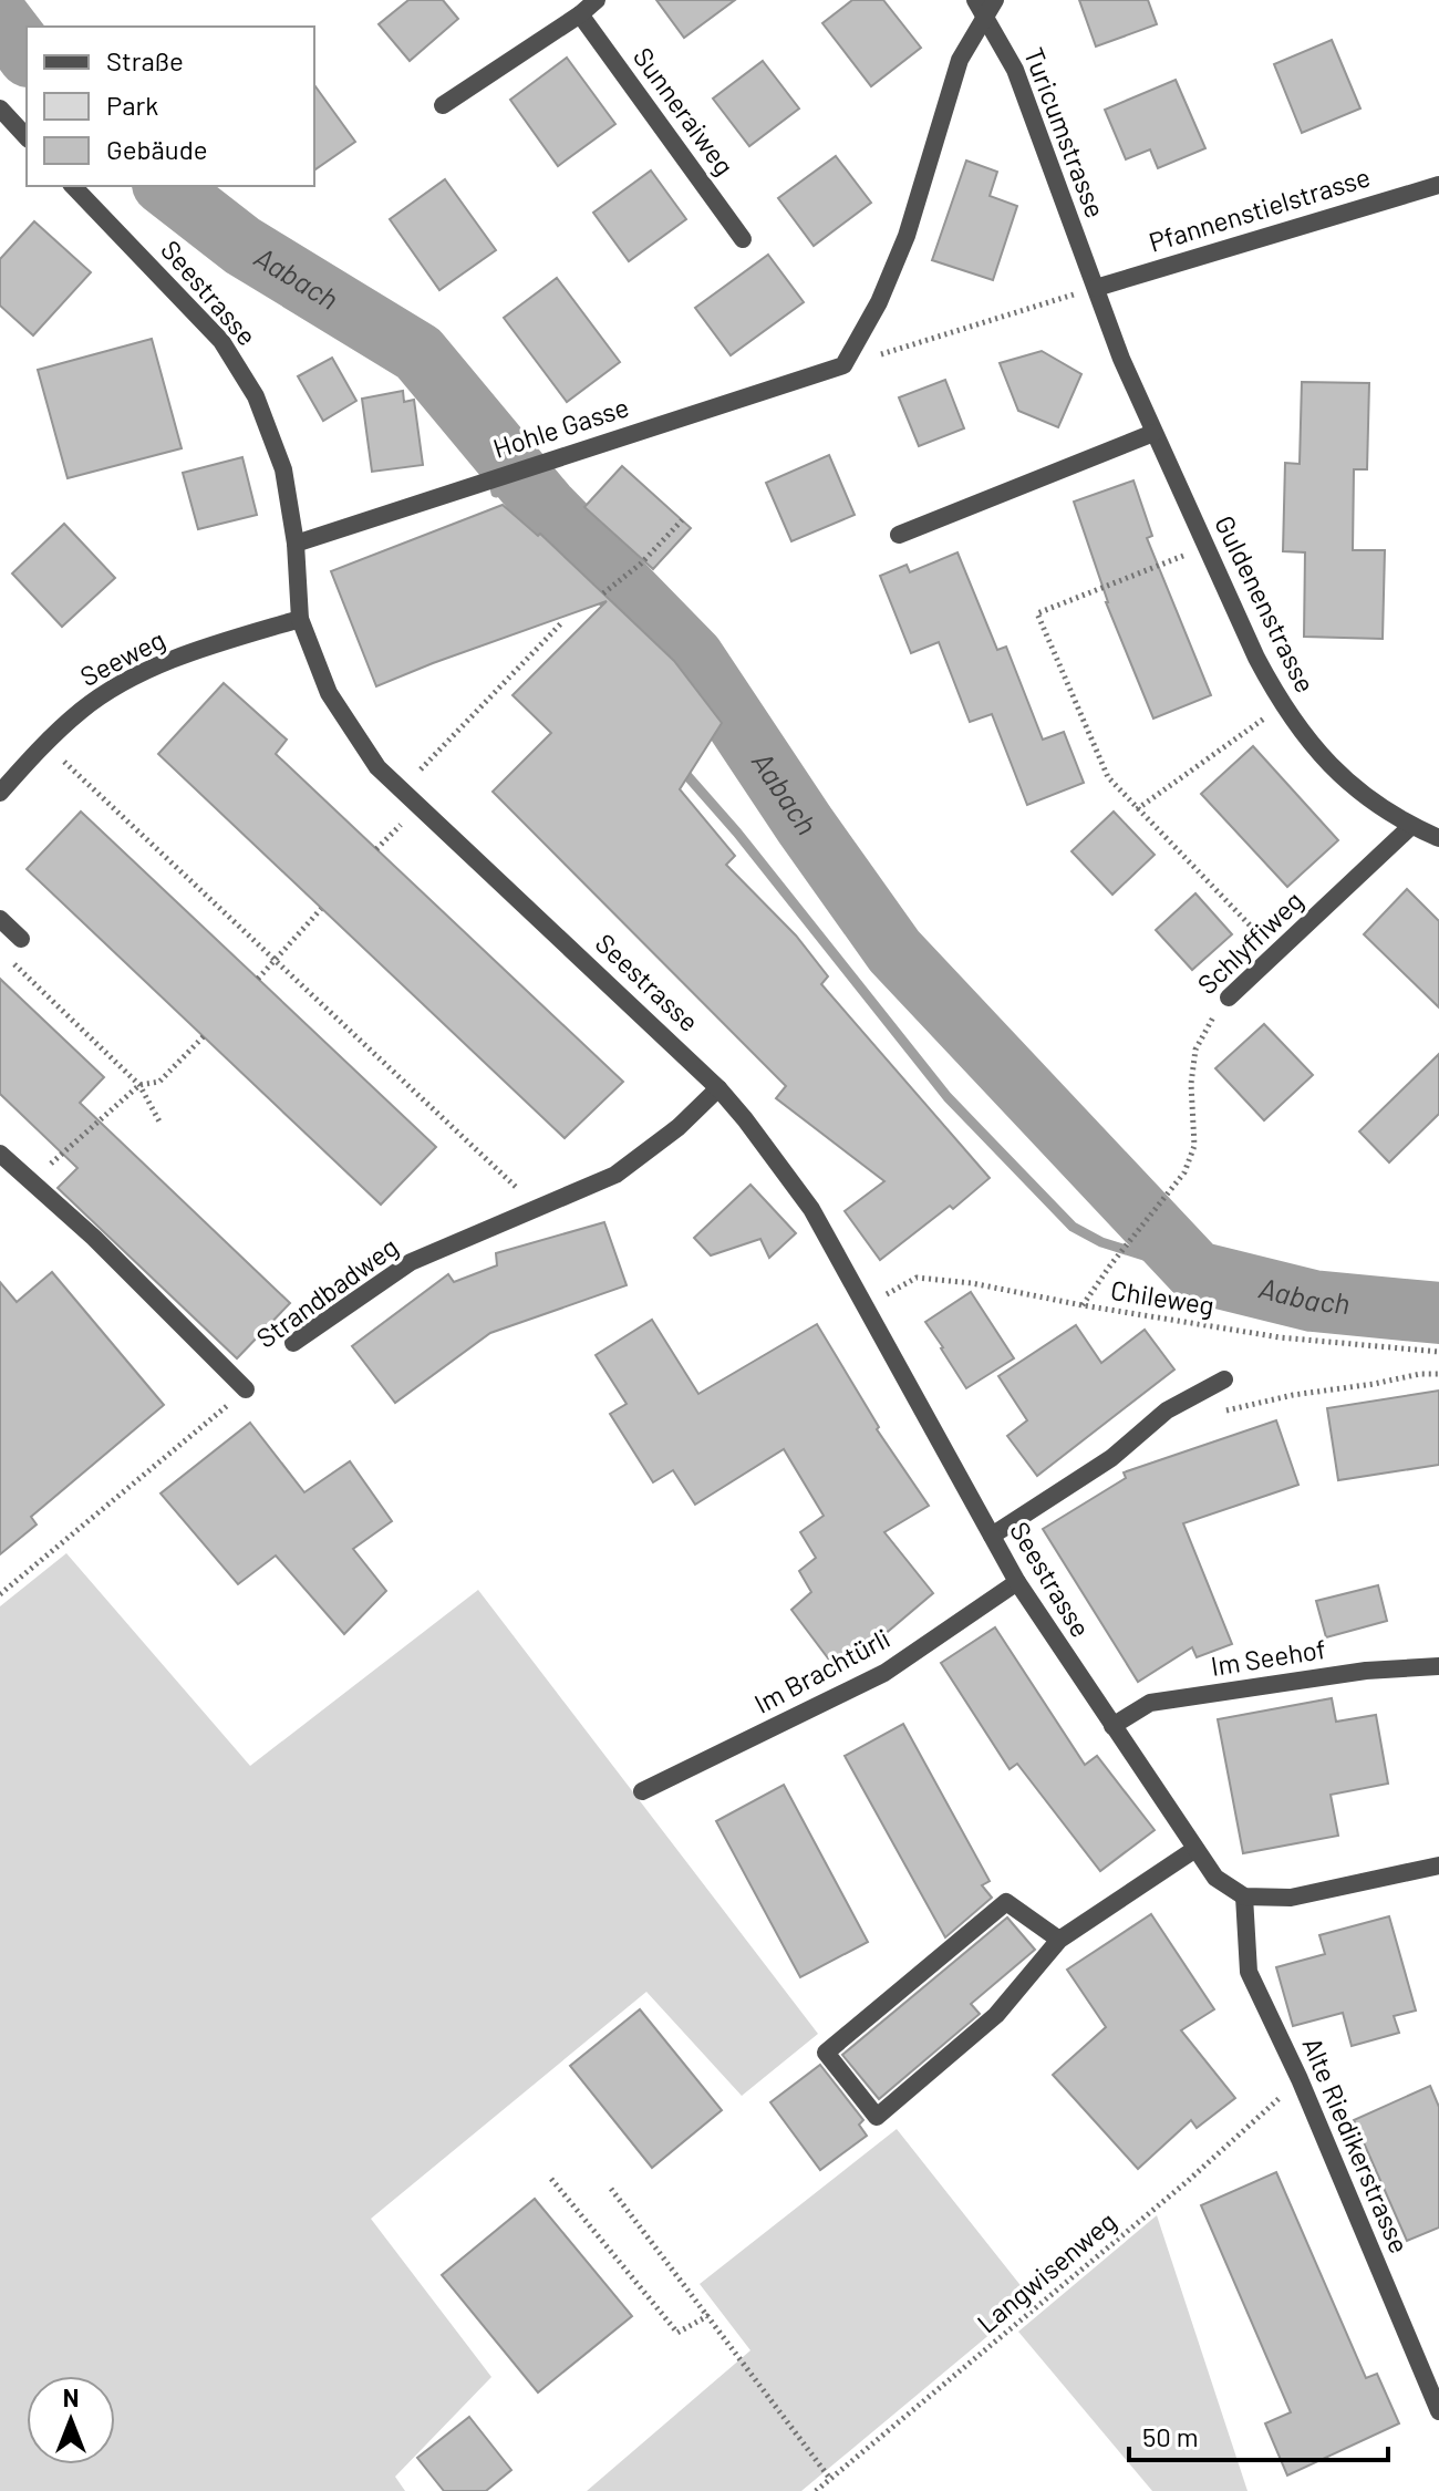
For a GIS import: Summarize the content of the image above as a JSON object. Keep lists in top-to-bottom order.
{
  "streets": {
    "street": [
      "Sunneraiweg",
      "Turicumstrasse",
      "Pfannenstielstrasse",
      "Seestrasse",
      "Hohle Gasse",
      "Guldenenstrasse",
      "Seeweg",
      "Schlyffiweg",
      "Strandbadweg",
      "Im Seehof",
      "Im Brachtürli",
      "Alte Riedikerstrasse"
    ],
    "path": ["Chileweg", "Langwisenweg"]
  },
  "crossings": [
    ["Turicumstrasse", "Pfannenstielstrasse"],
    ["Turicumstrasse", "Guldenenstrasse"],
    ["Pfannenstielstrasse", "Guldenenstrasse"],
    ["Seestrasse", "Hohle Gasse"],
    ["Seestrasse", "Seeweg"],
    ["Seestrasse", "Strandbadweg"],
    ["Seestrasse", "Im Seehof"],
    ["Seestrasse", "Im Brachtürli"],
    ["Seestrasse", "Alte Riedikerstrasse"],
    ["Guldenenstrasse", "Schlyffiweg"],
    ["Schlyffiweg", "Chileweg"],
    ["Alte Riedikerstrasse", "Langwisenweg"]
  ],
  "water": ["Aabach"],
  "legend": ["Straße", "Park", "Gebäude"],
  "scale_bar": "50 m",
  "north": "top"
}
